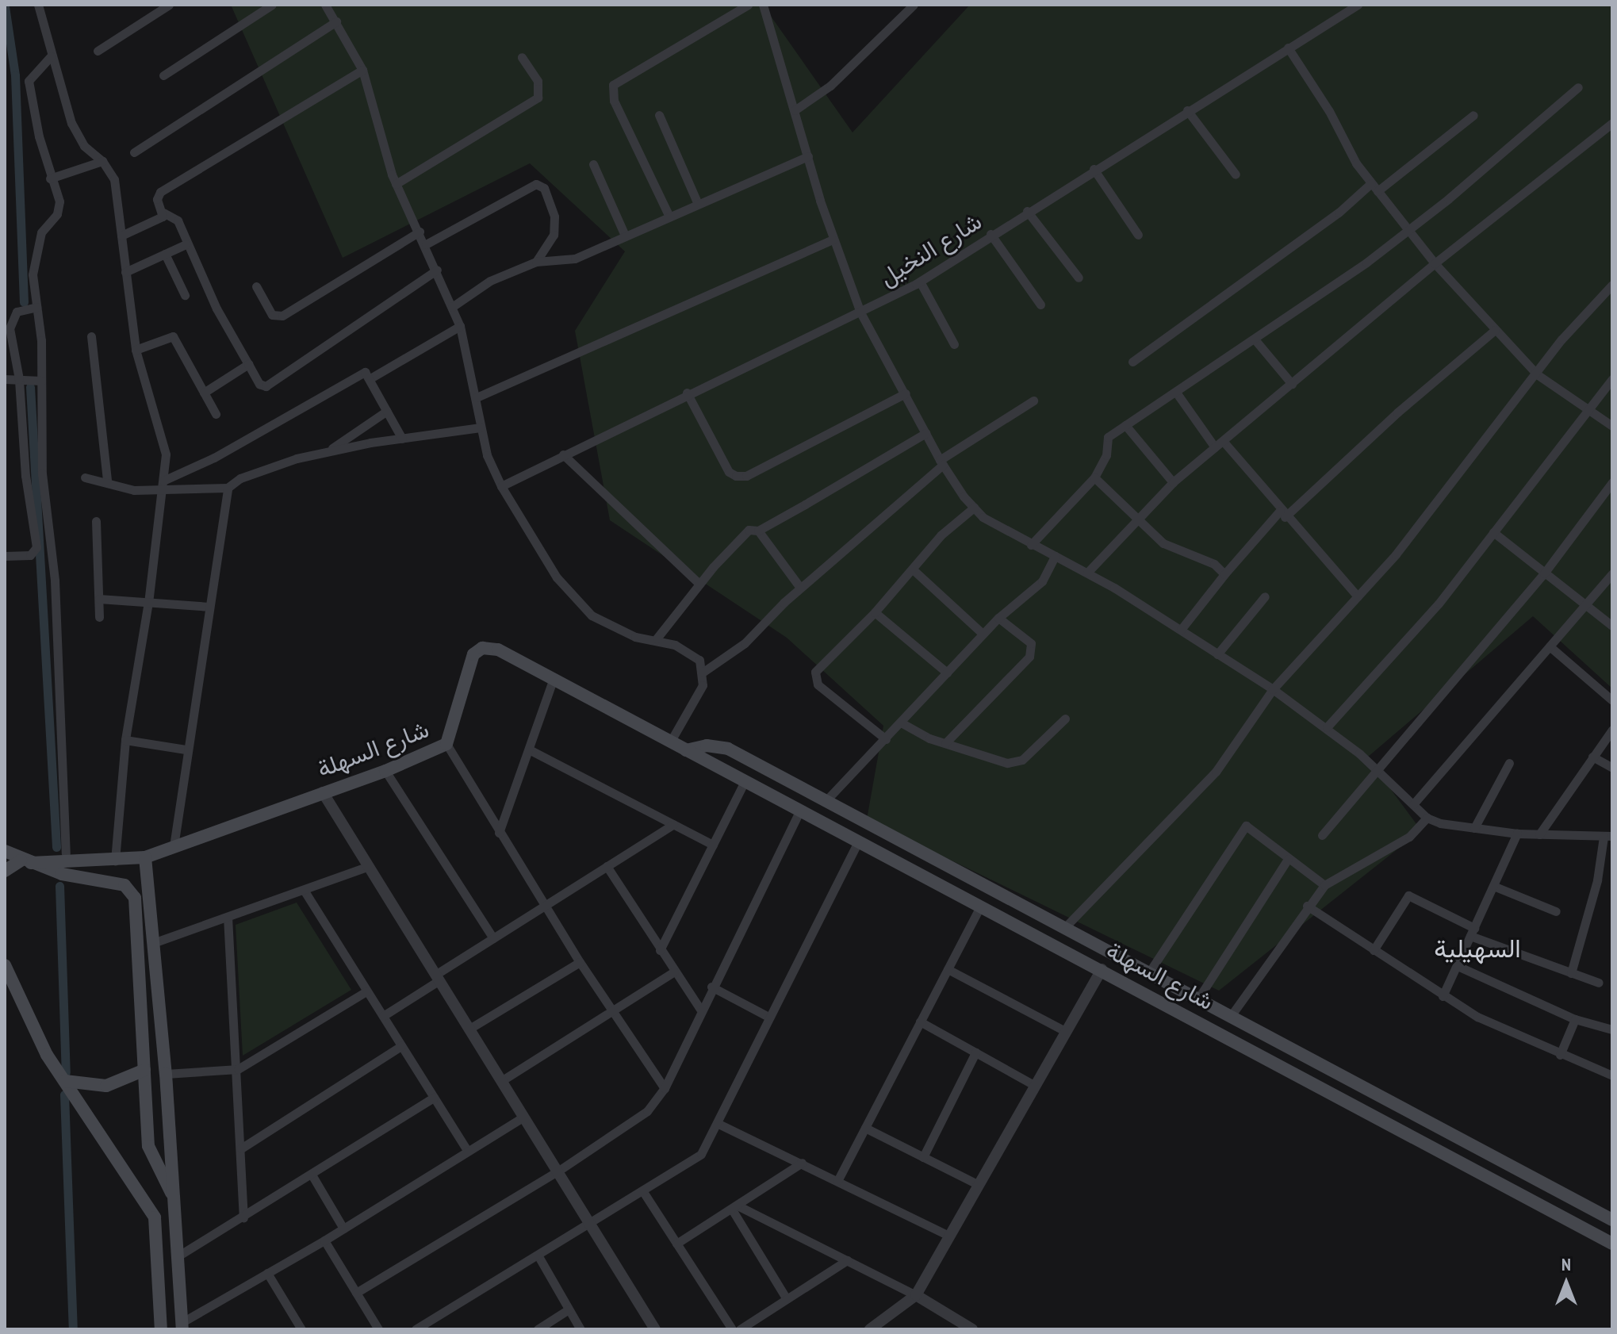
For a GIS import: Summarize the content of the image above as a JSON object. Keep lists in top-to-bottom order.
{
  "streets": {
    "main road": ["شارع السهلة"],
    "street": ["شارع النخيل"]
  },
  "districts": ["السهيلية"],
  "north": "top"
}
